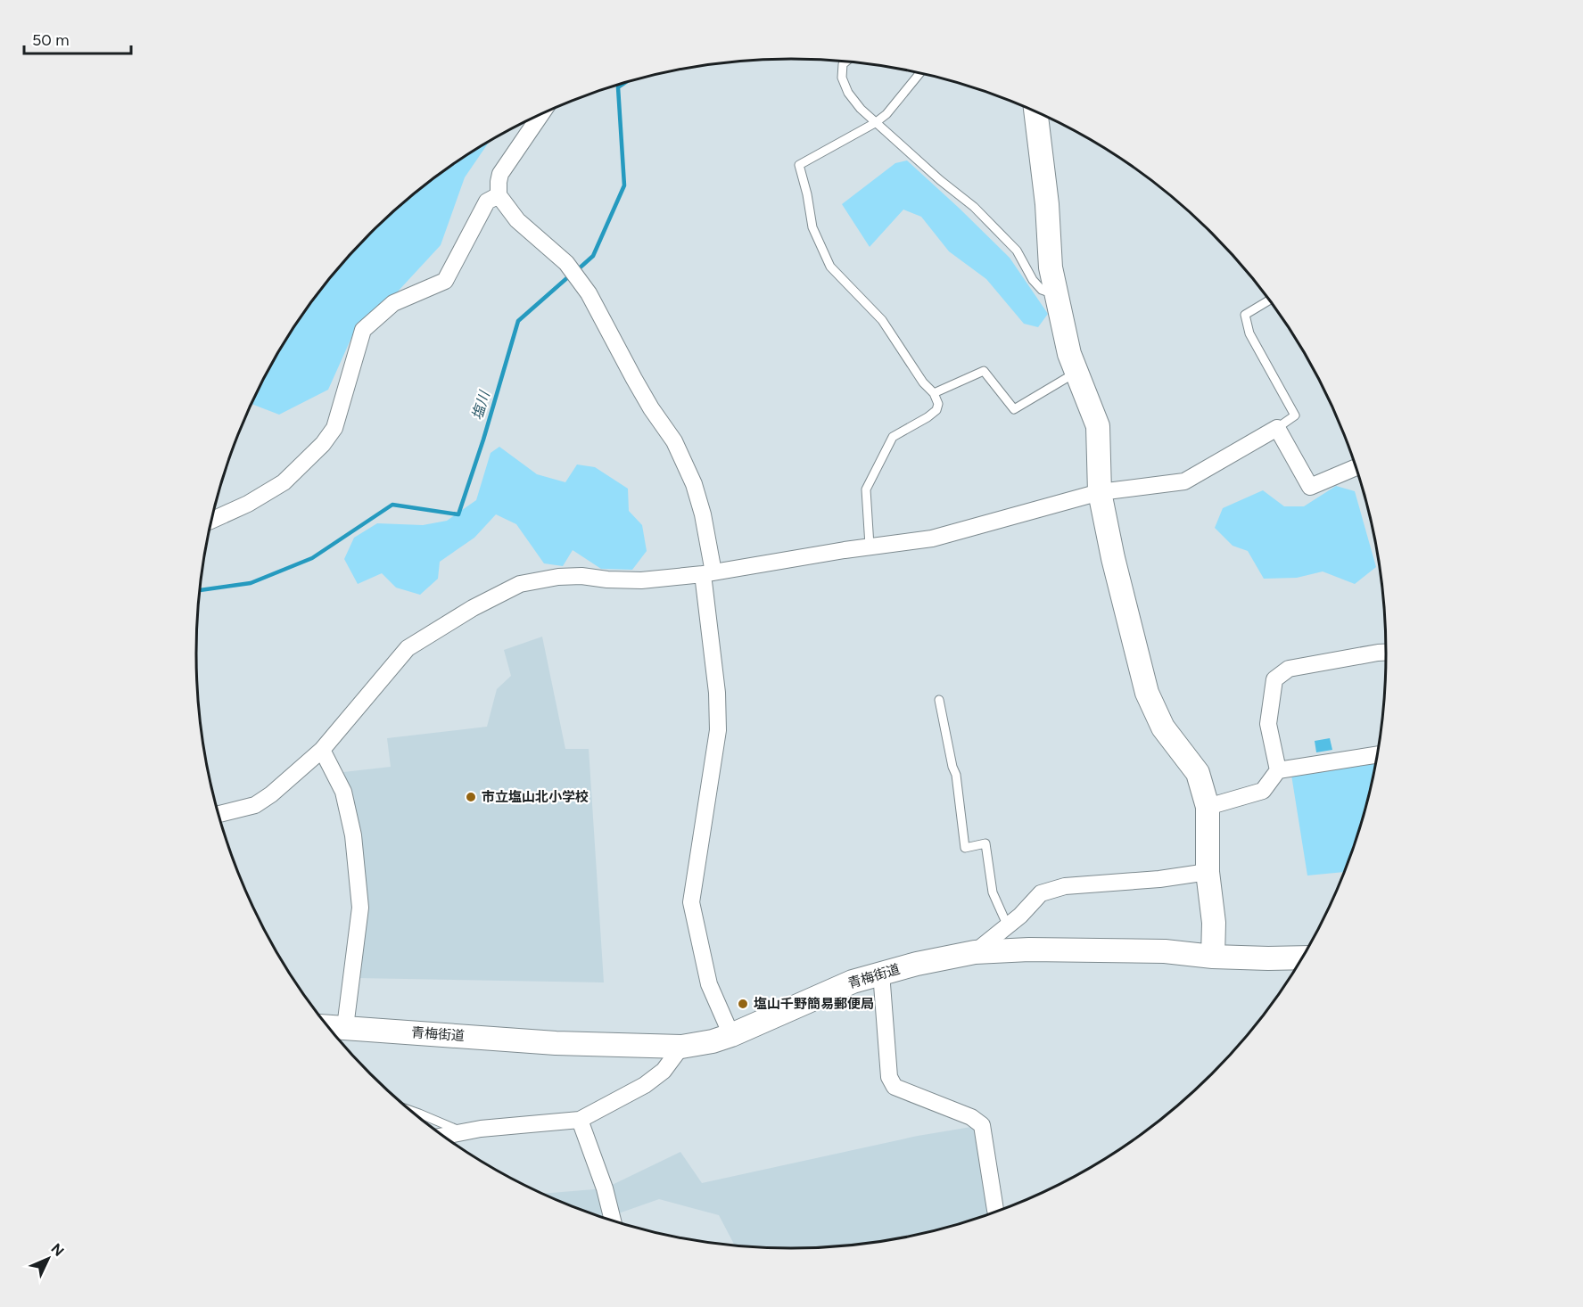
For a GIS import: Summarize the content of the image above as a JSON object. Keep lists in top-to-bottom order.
{
  "streets": {
    "street": ["青梅街道"]
  },
  "water": ["塩川"],
  "places": ["市立塩山北小学校", "塩山千野簡易郵便局"],
  "scale_bar": "50 m",
  "north": "top right"
}
